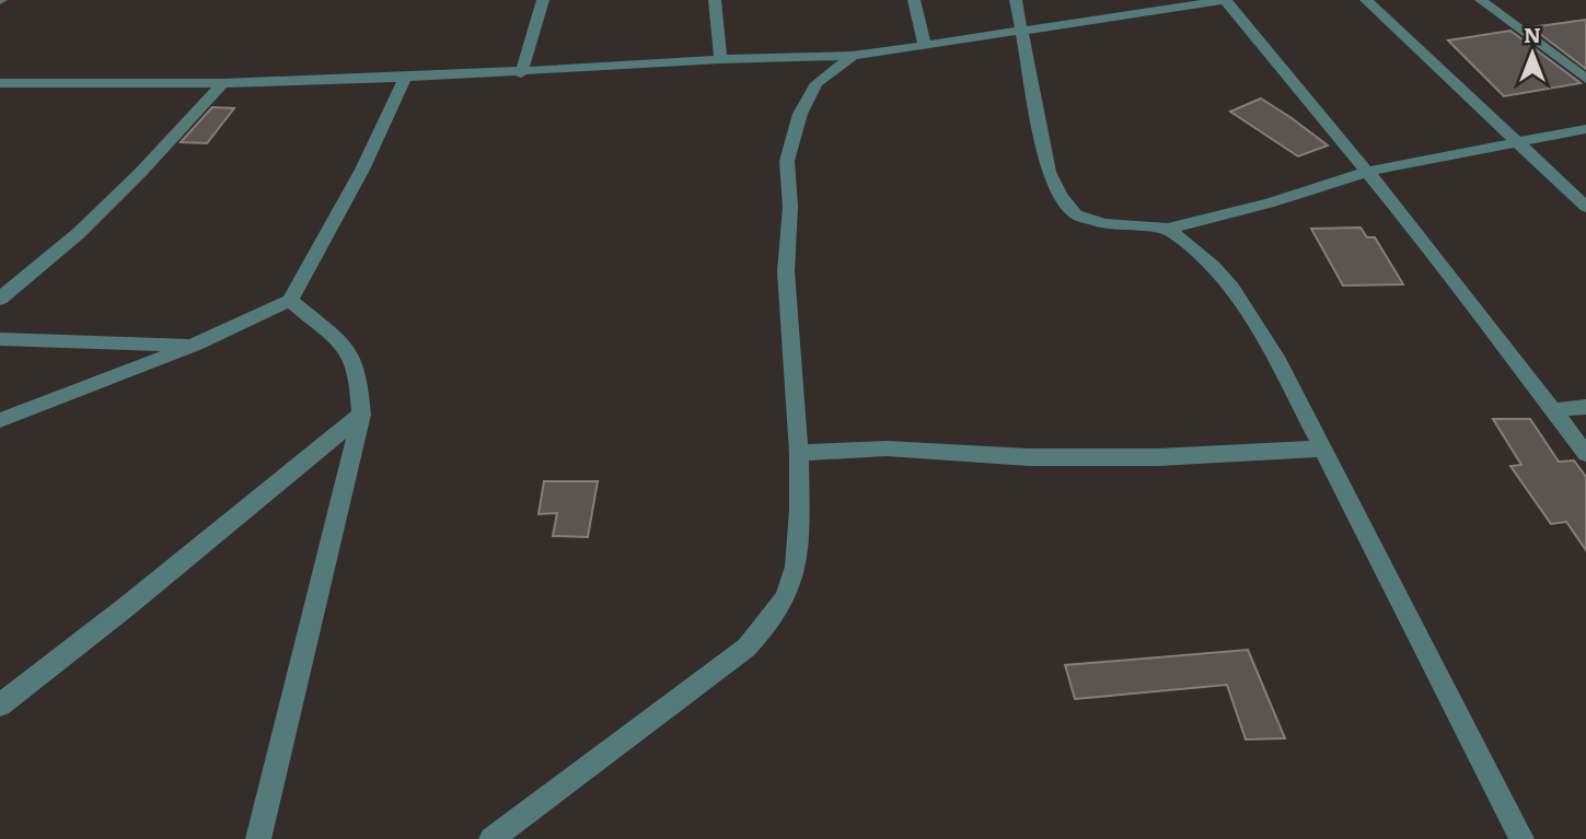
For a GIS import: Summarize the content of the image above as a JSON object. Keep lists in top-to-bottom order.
{
  "north": "top"
}
